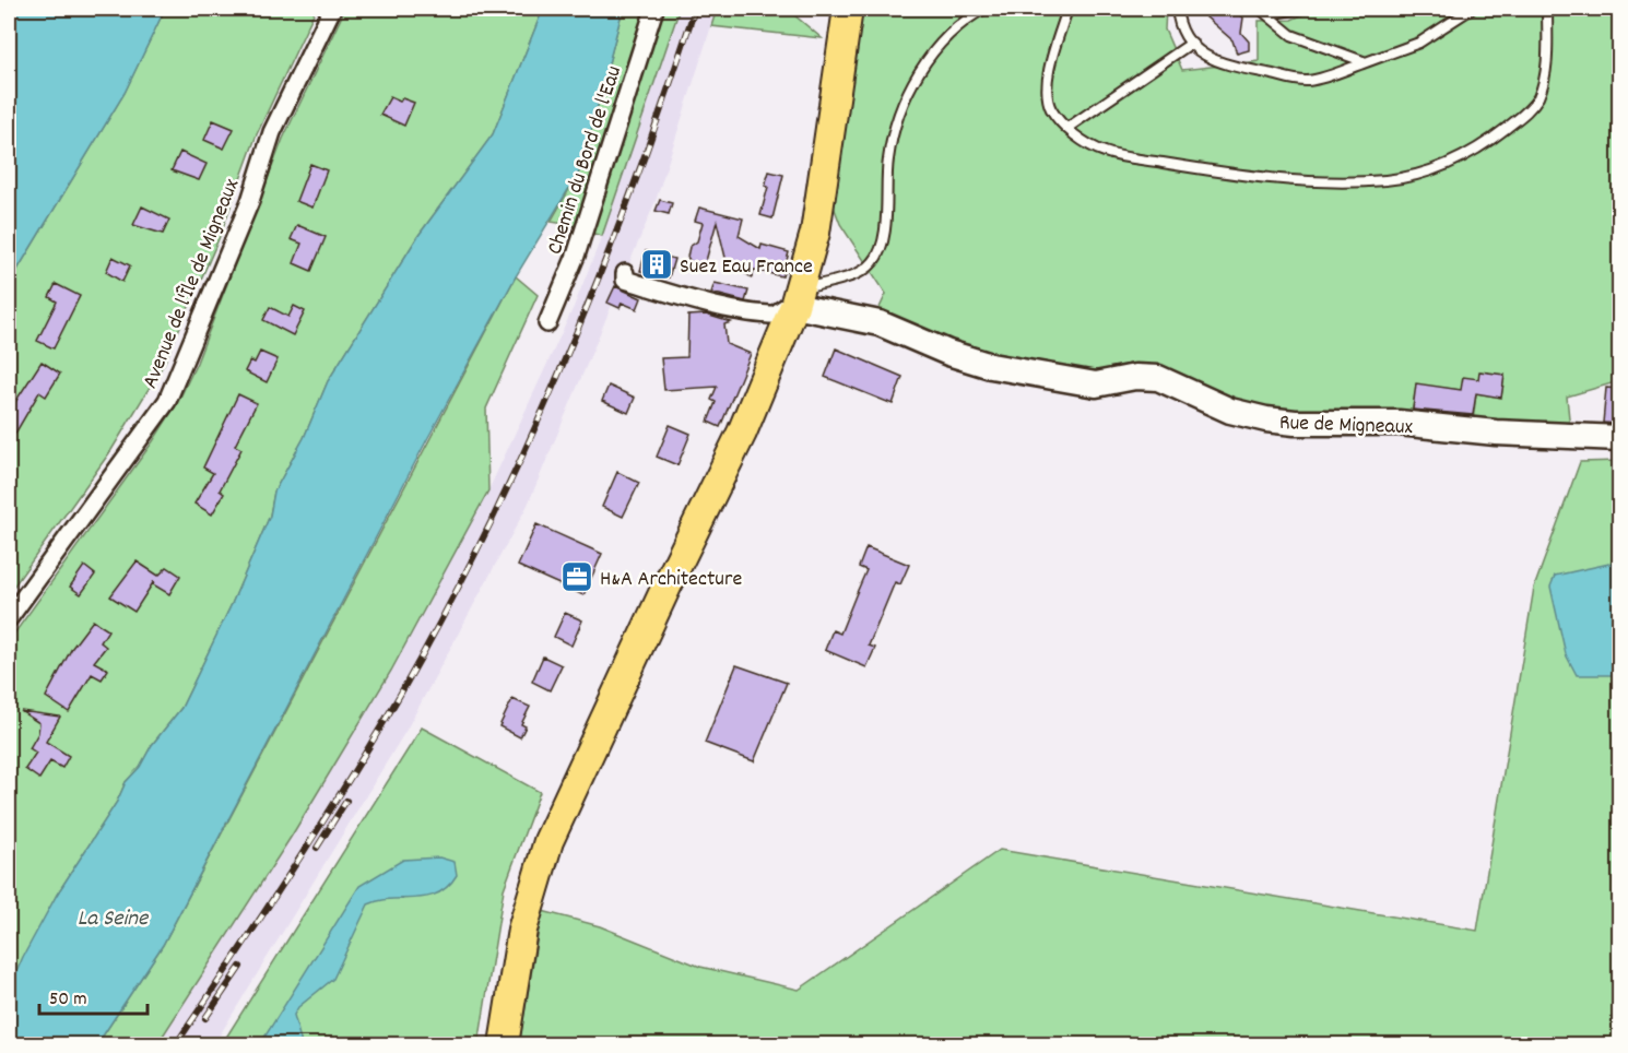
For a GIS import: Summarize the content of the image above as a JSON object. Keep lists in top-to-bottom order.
{
  "streets": {
    "street": ["Chemin du Bord de l'Eau", "Avenue de l'Île de Migneaux", "Rue de Migneaux"]
  },
  "water": ["La Seine"],
  "places": {
    "building": ["Suez Eau France"],
    "office": ["H&A Architecture"]
  },
  "scale_bar": "50 m"
}
